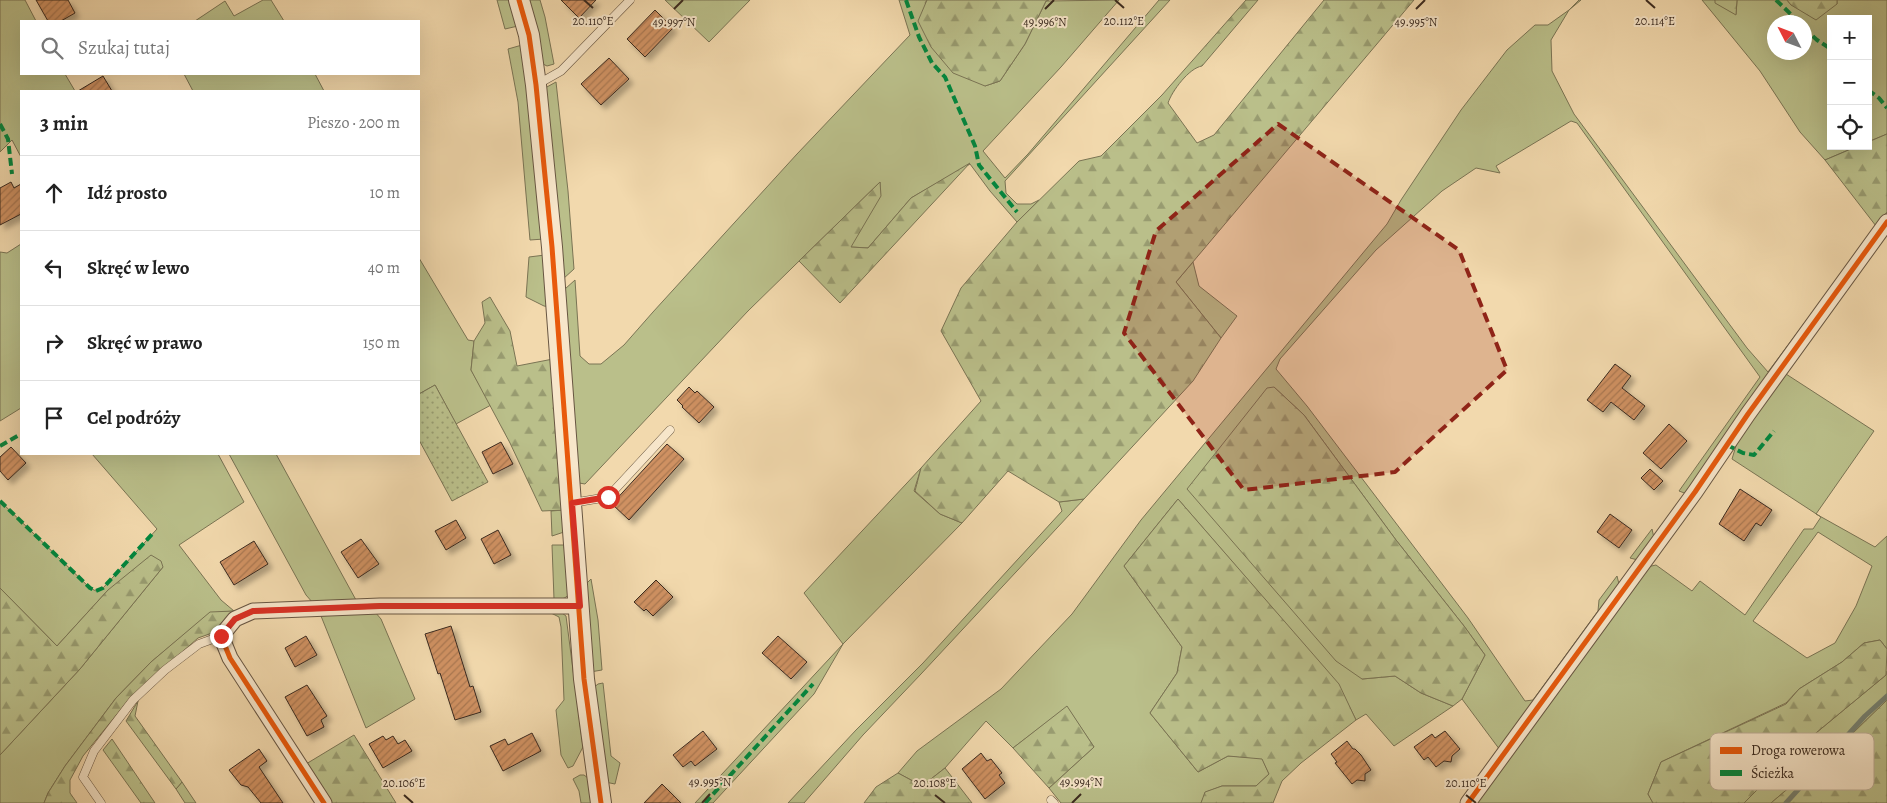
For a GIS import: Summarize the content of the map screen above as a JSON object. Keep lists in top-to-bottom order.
{
  "legend": ["Droga rowerowa", "Ścieżka"],
  "north": "top left",
  "page": {
    "map_buttons": ["+", "−"],
    "search": "Szukaj tutaj",
    "heading": ["3 min", "Pieszo · 200 m"],
    "list": [
      ["Idź prosto", "10 m"],
      ["Skręć w lewo", "40 m"],
      ["Skręć w prawo", "150 m"],
      "Cel podróży"
    ]
  },
  "coordinates": [
    "20.110°E",
    "20.112°E",
    "20.114°E",
    "49.997°N",
    "49.996°N",
    "49.995°N",
    "49.994°N",
    "20.106°E",
    "20.108°E"
  ]
}
